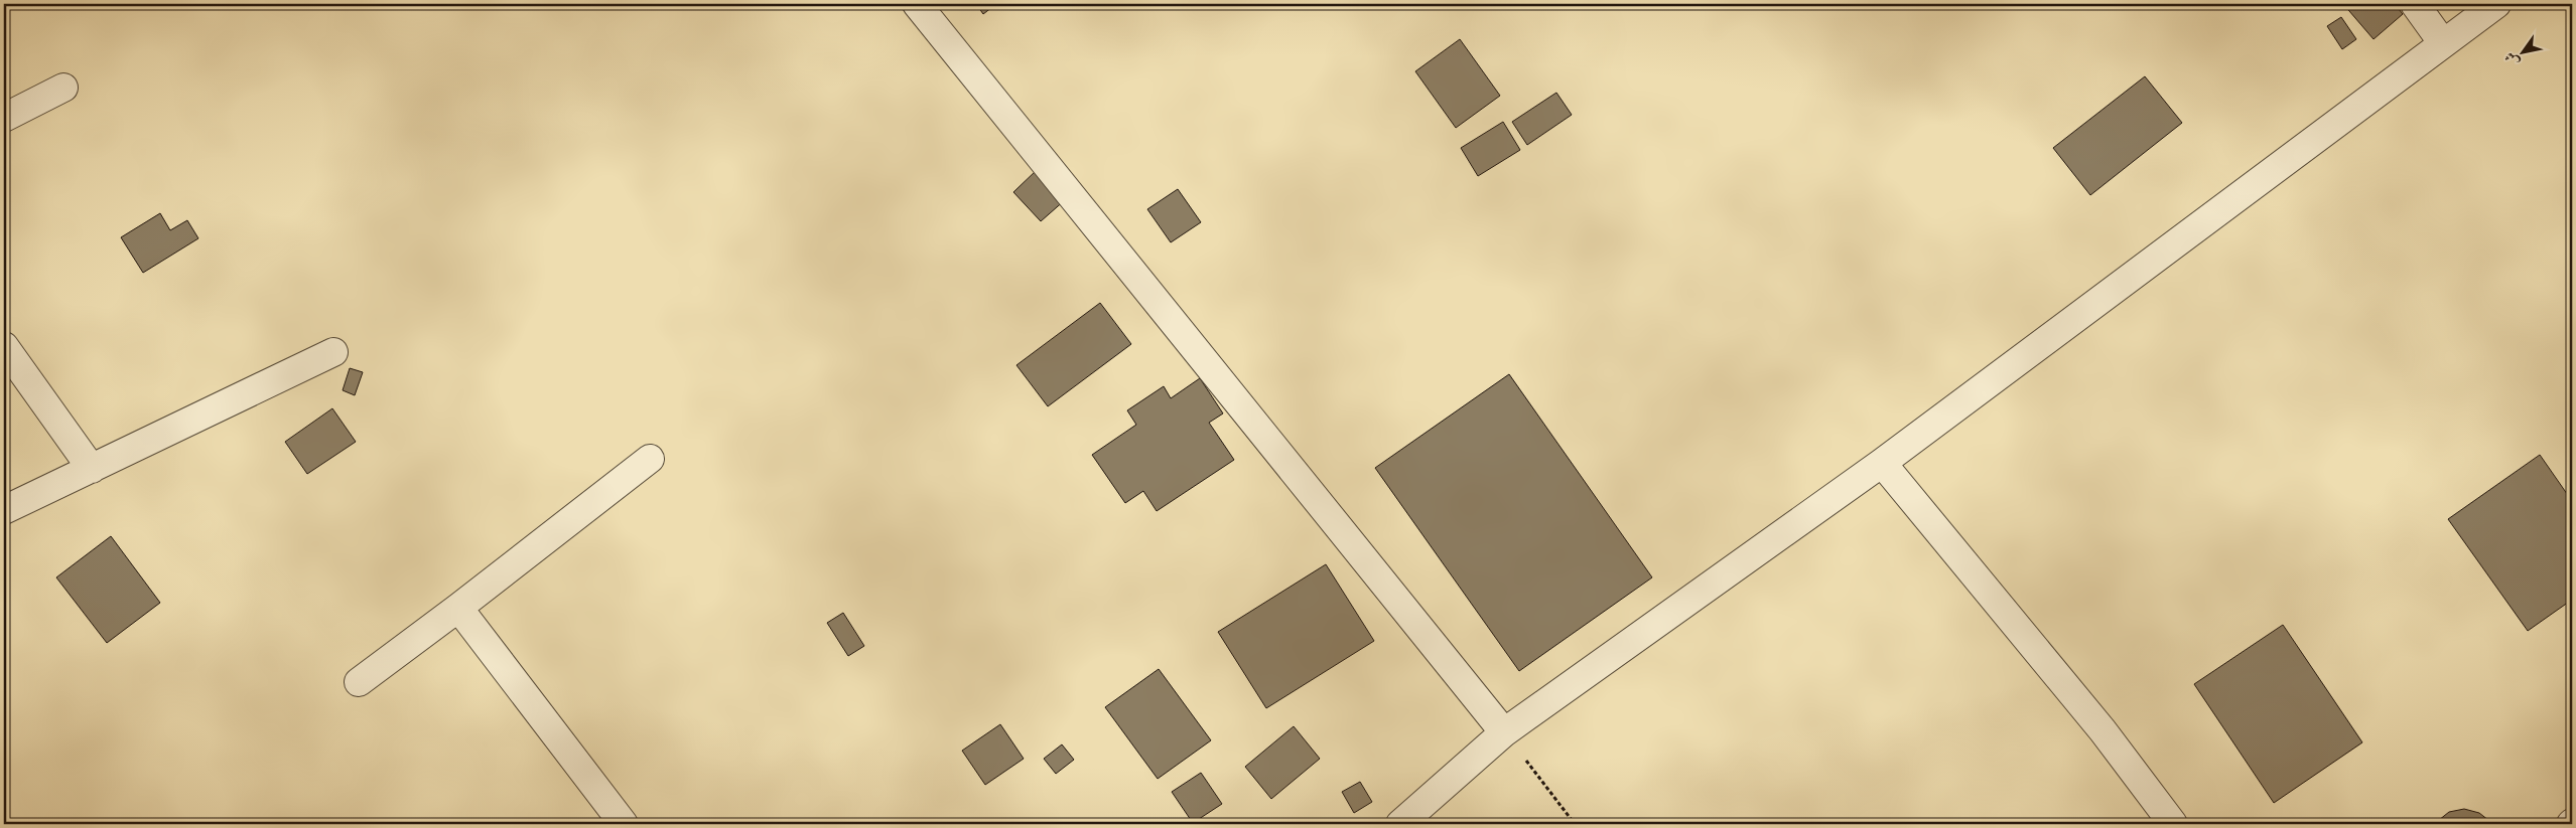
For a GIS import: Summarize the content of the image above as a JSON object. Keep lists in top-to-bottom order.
{
  "north": "bottom left"
}
